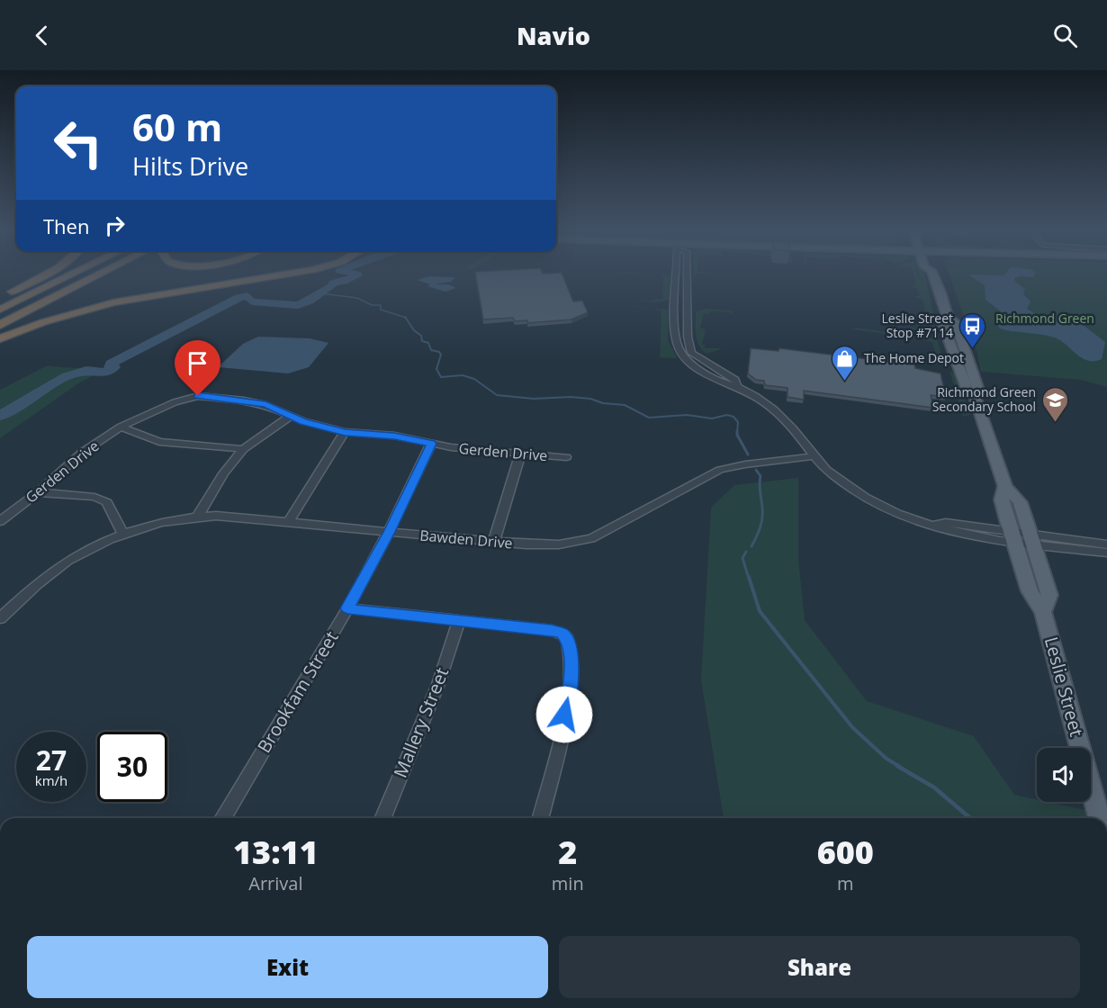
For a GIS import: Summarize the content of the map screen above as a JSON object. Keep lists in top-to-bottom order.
{
  "streets": {
    "main road": ["Leslie Street"],
    "street": [
      "Gerden Drive",
      "Bawden Drive",
      "Brookfam Street",
      "Mallery Street"
    ]
  },
  "crossings": [
    ["Gerden Drive", "Brookfam Street"],
    ["Bawden Drive", "Brookfam Street"]
  ],
  "parks": ["Richmond Green"],
  "places": {
    "bus stop": ["Leslie Street Stop #7114"],
    "shop": ["The Home Depot"],
    "school or university": ["Richmond Green Secondary School"]
  },
  "page": {
    "header": "Navio",
    "turn": ["60 m", "Hilts Drive"],
    "then": "Then",
    "speed": "27 km/h",
    "limit": "30",
    "eta": [
      "13:11",
      "Arrival",
      "2",
      "min",
      "600",
      "m"
    ],
    "buttons": ["Exit", "Share"]
  }
}
